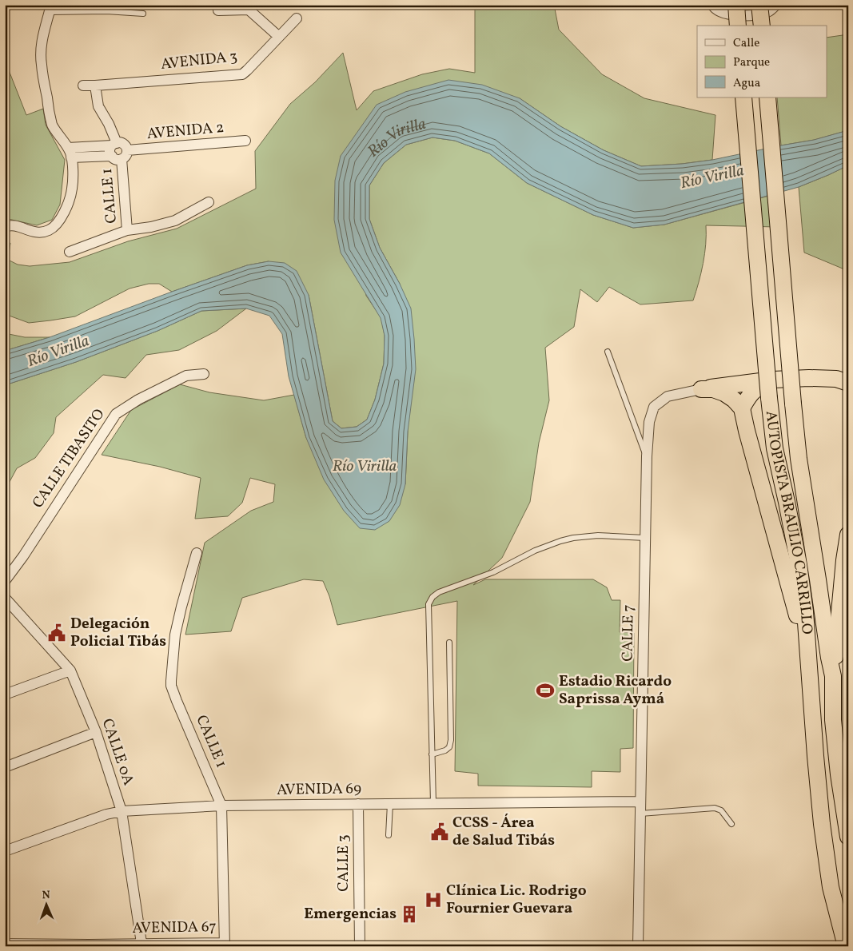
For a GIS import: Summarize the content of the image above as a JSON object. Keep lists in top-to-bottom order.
{
  "streets": {
    "highway": ["AUTOPISTA BRAULIO CARRILLO"],
    "street": [
      "AVENIDA 3",
      "AVENIDA 2",
      "CALLE 1",
      "CALLE TIBASITO",
      "CALLE 7",
      "CALLE 0A",
      "AVENIDA 69",
      "CALLE 3",
      "AVENIDA 67"
    ]
  },
  "crossings": [
    ["AVENIDA 3", "CALLE 1"],
    ["AVENIDA 2", "CALLE 1"],
    ["CALLE 1", "AVENIDA 69"],
    ["CALLE 1", "AVENIDA 67"],
    ["CALLE 7", "AVENIDA 69"],
    ["CALLE 0A", "AVENIDA 69"],
    ["CALLE 0A", "AVENIDA 67"],
    ["AVENIDA 69", "CALLE 3"]
  ],
  "water": ["Río Virilla"],
  "places": {
    "public building": ["Delegación Policial Tibás", "CCSS - Área de Salud Tibás"],
    "sports": ["Estadio Ricardo Saprissa Aymá"],
    "hospital": ["Clínica Lic. Rodrigo Fournier Guevara"],
    "building": ["Emergencias"]
  },
  "legend": ["Calle", "Parque", "Agua"],
  "north": "top"
}
